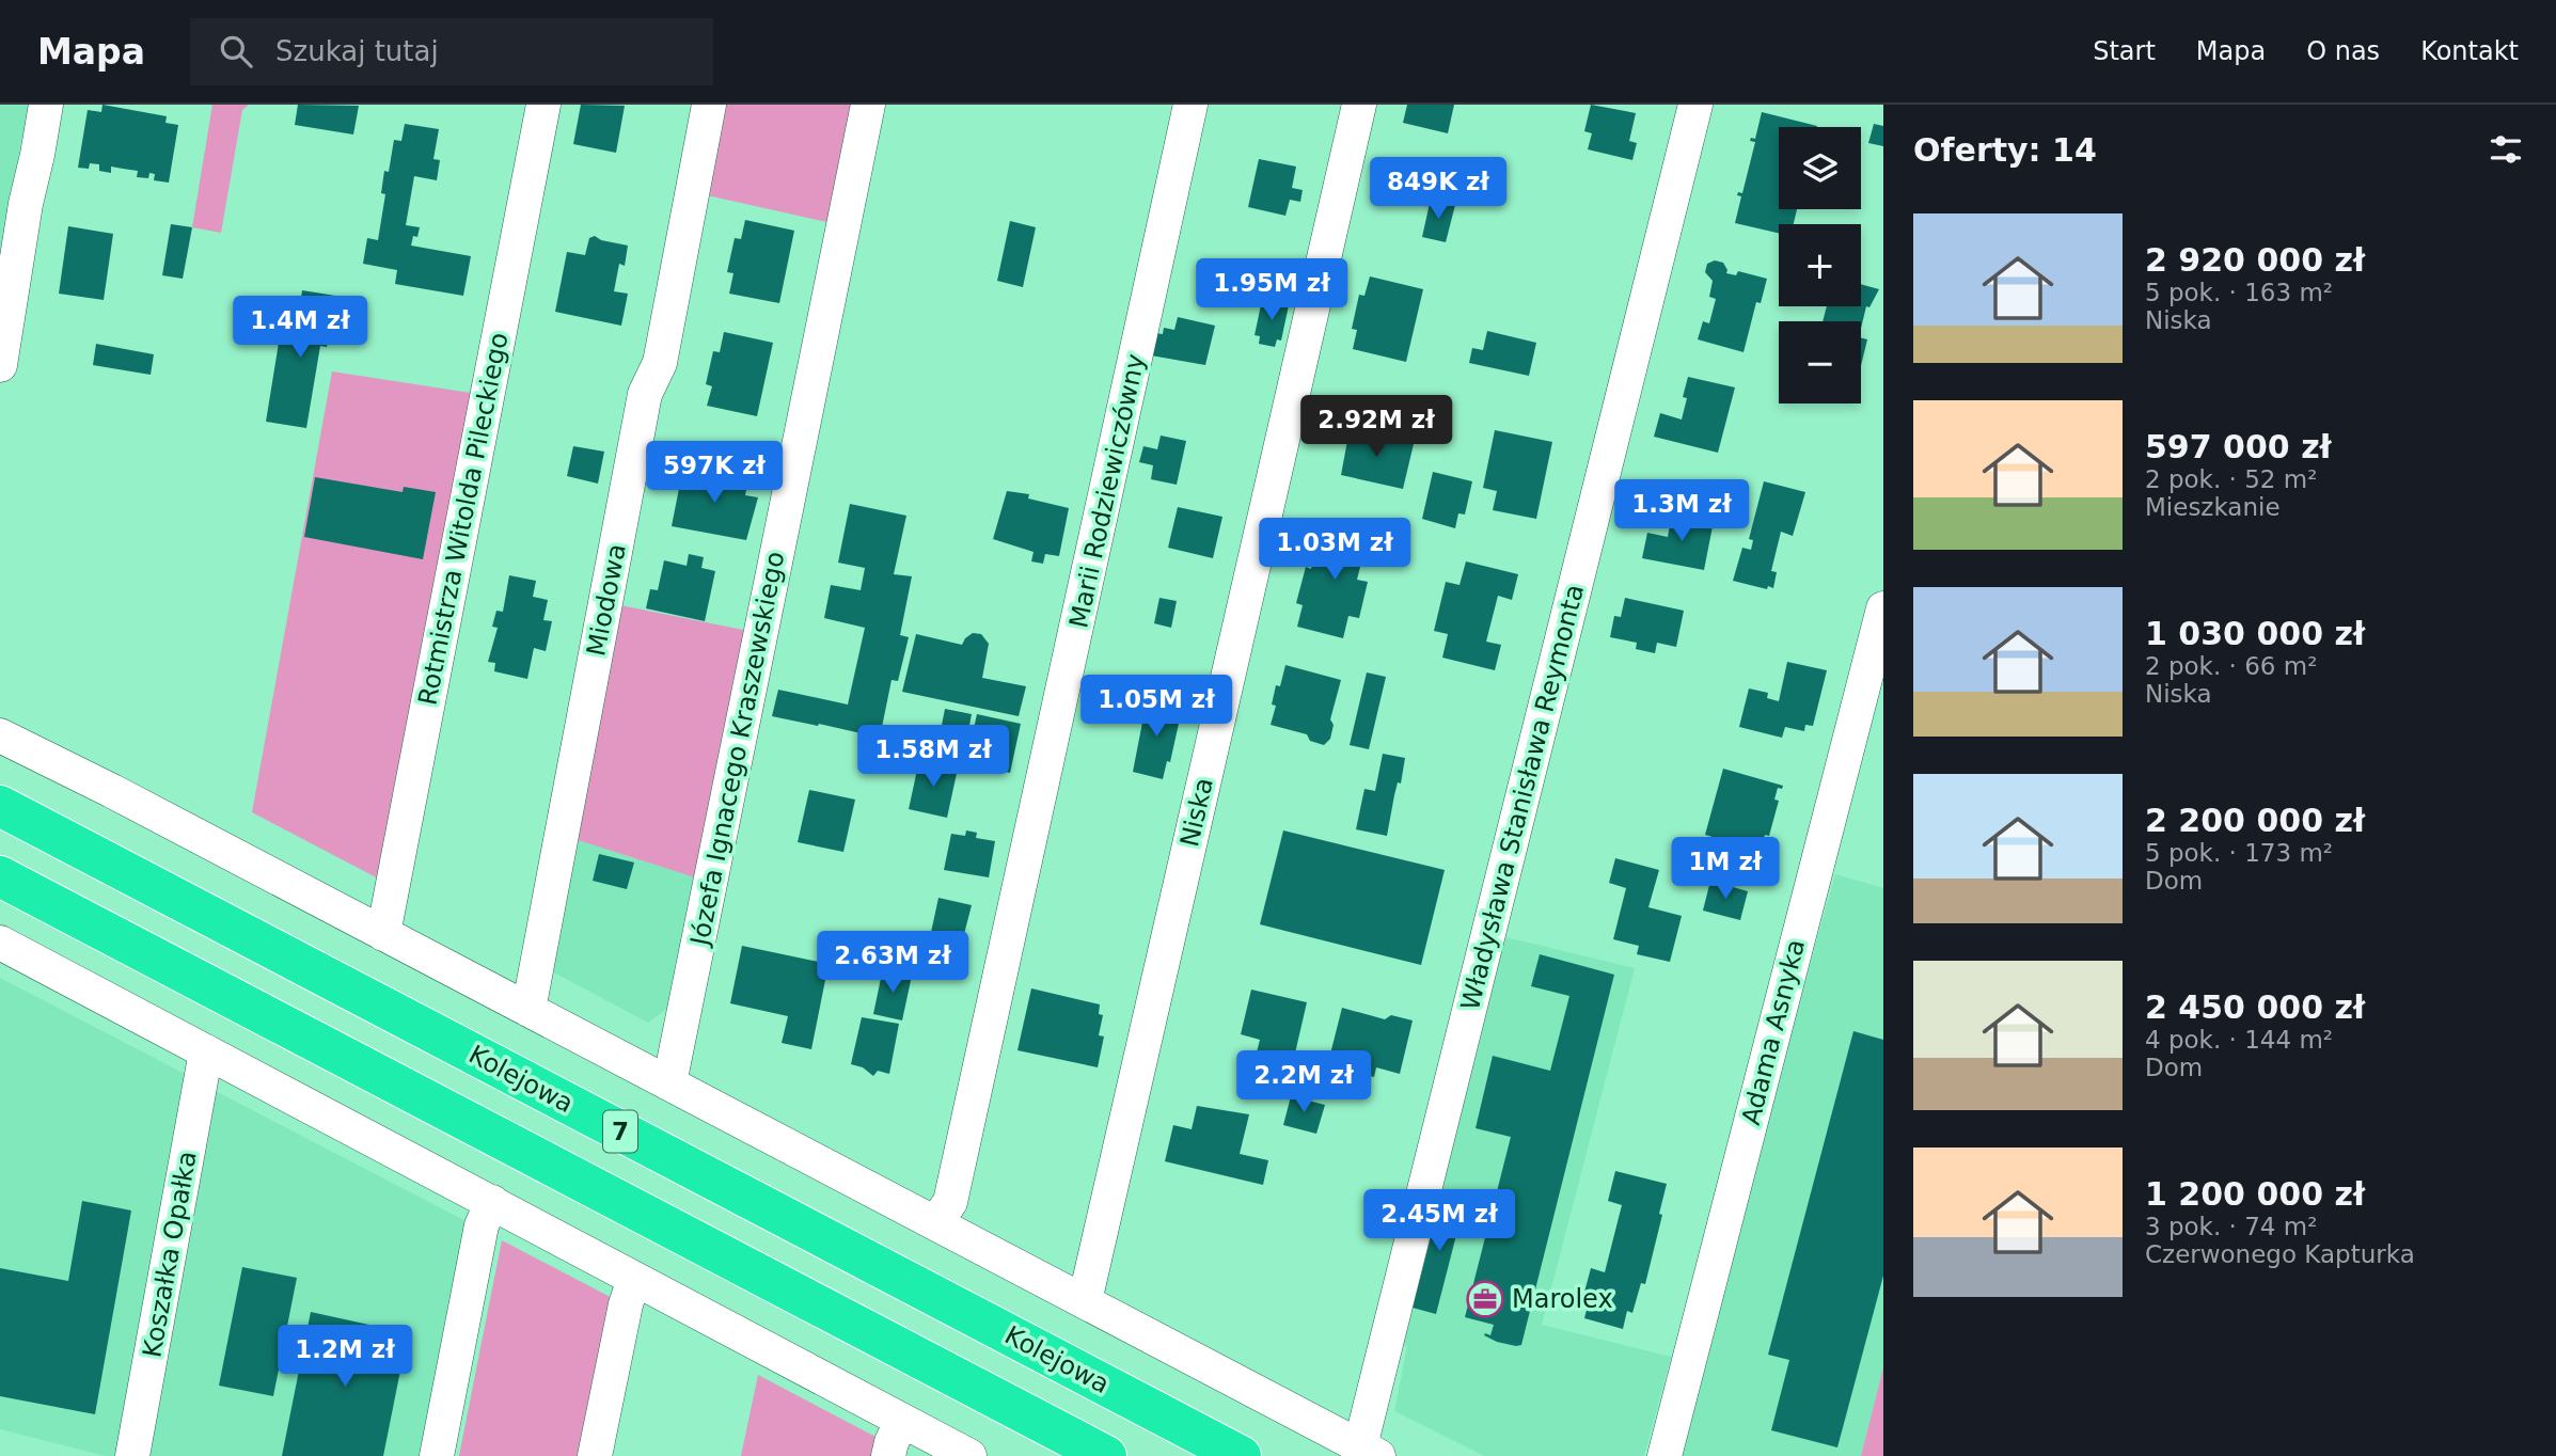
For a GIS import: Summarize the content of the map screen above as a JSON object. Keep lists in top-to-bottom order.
{
  "streets": {
    "highway": ["Kolejowa", "7"],
    "street": [
      "Marii Rodziewiczówny",
      "Rotmistrza Witolda Pileckiego",
      "Miodowa",
      "Józefa Ignacego Kraszewskiego",
      "Władysława Stanisława Reymonta",
      "Niska",
      "Adama Asnyka",
      "Koszałka Opałka"
    ]
  },
  "places": {
    "office": ["Marolex"]
  },
  "page": {
    "header": "Mapa",
    "search": "Szukaj tutaj",
    "nav": [
      "Start",
      "Mapa",
      "O nas",
      "Kontakt"
    ],
    "heading": "Oferty: 14",
    "map_buttons": ["+", "−"],
    "price": [
      "849K zł",
      "1.95M zł",
      "1.4M zł",
      "2.92M zł",
      "597K zł",
      "1.3M zł",
      "1.03M zł",
      "1.05M zł",
      "1.58M zł",
      "1M zł",
      "2.63M zł",
      "2.2M zł",
      "2.45M zł",
      "1.2M zł"
    ],
    "list": [
      {
        "name": "2 920 000 zł",
        "note": "5 pok. · 163 m² · Niska"
      },
      {
        "name": "597 000 zł",
        "note": "2 pok. · 52 m² · Mieszkanie"
      },
      {
        "name": "1 030 000 zł",
        "note": "2 pok. · 66 m² · Niska"
      },
      {
        "name": "2 200 000 zł",
        "note": "5 pok. · 173 m² · Dom"
      },
      {
        "name": "2 450 000 zł",
        "note": "4 pok. · 144 m² · Dom"
      },
      {
        "name": "1 200 000 zł",
        "note": "3 pok. · 74 m² · Czerwonego Kapturka"
      }
    ]
  }
}
